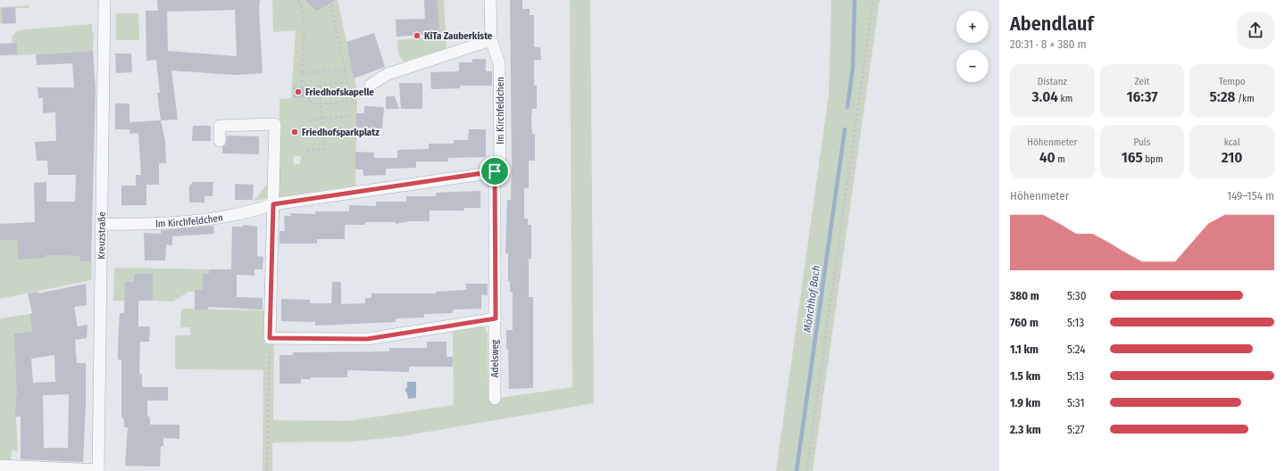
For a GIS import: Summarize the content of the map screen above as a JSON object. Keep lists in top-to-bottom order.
{
  "streets": {
    "street": ["Im Kirchfeldchen", "Kreuzstraße", "Adelsweg"]
  },
  "crossings": [
    ["Im Kirchfeldchen", "Kreuzstraße"],
    ["Im Kirchfeldchen", "Adelsweg"]
  ],
  "water": ["Mönchhof Bach"],
  "places": ["KiTa Zauberkiste", "Friedhofskapelle", "Friedhofsparkplatz"],
  "page": {
    "heading": ["Abendlauf", "20:31 · 8 × 380 m"],
    "map_buttons": ["+", "−"],
    "stats": [
      ["Distanz", "3.04 km"],
      ["Zeit", "16:37"],
      ["Tempo", "5:28 /km"],
      ["Höhenmeter", "40 m"],
      ["Puls", "165 bpm"],
      ["kcal", "210"]
    ],
    "chart": ["Höhenmeter", "149–154 m"],
    "list": [
      {
        "name": "380 m",
        "note": "5:30"
      },
      {
        "name": "760 m",
        "note": "5:13"
      },
      {
        "name": "1.1 km",
        "note": "5:24"
      },
      {
        "name": "1.5 km",
        "note": "5:13"
      },
      {
        "name": "1.9 km",
        "note": "5:31"
      },
      {
        "name": "2.3 km",
        "note": "5:27"
      }
    ]
  }
}
